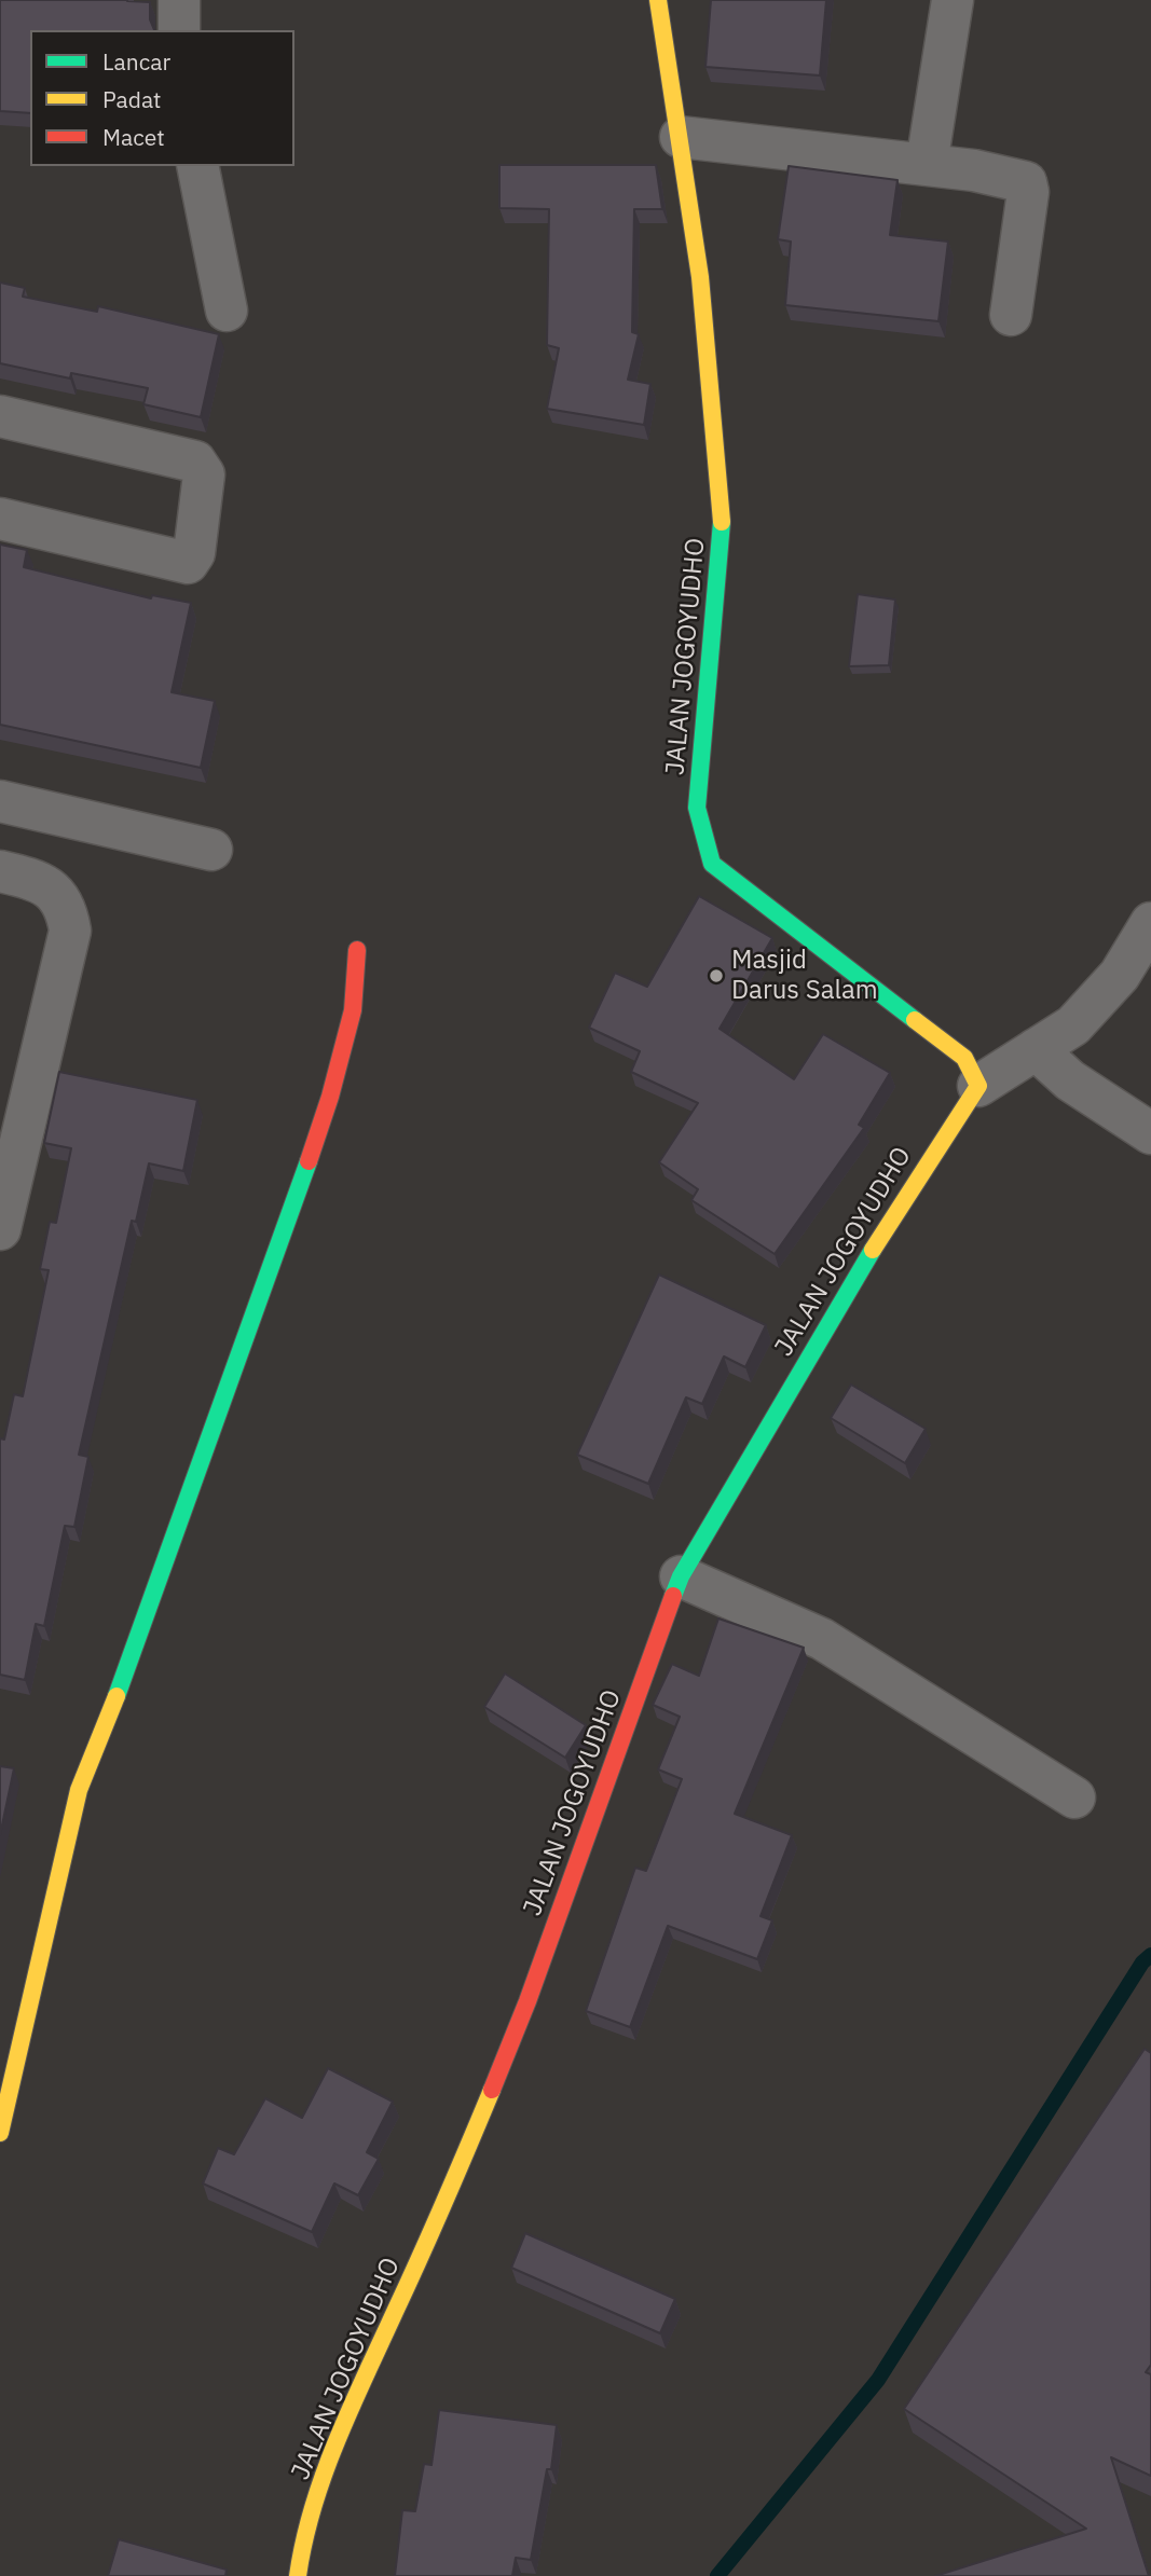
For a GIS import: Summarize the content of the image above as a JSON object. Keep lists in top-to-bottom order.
{
  "streets": {
    "street": ["JALAN JOGOYUDHO"]
  },
  "places": ["Masjid Darus Salam"],
  "legend": ["Lancar", "Padat", "Macet"]
}
